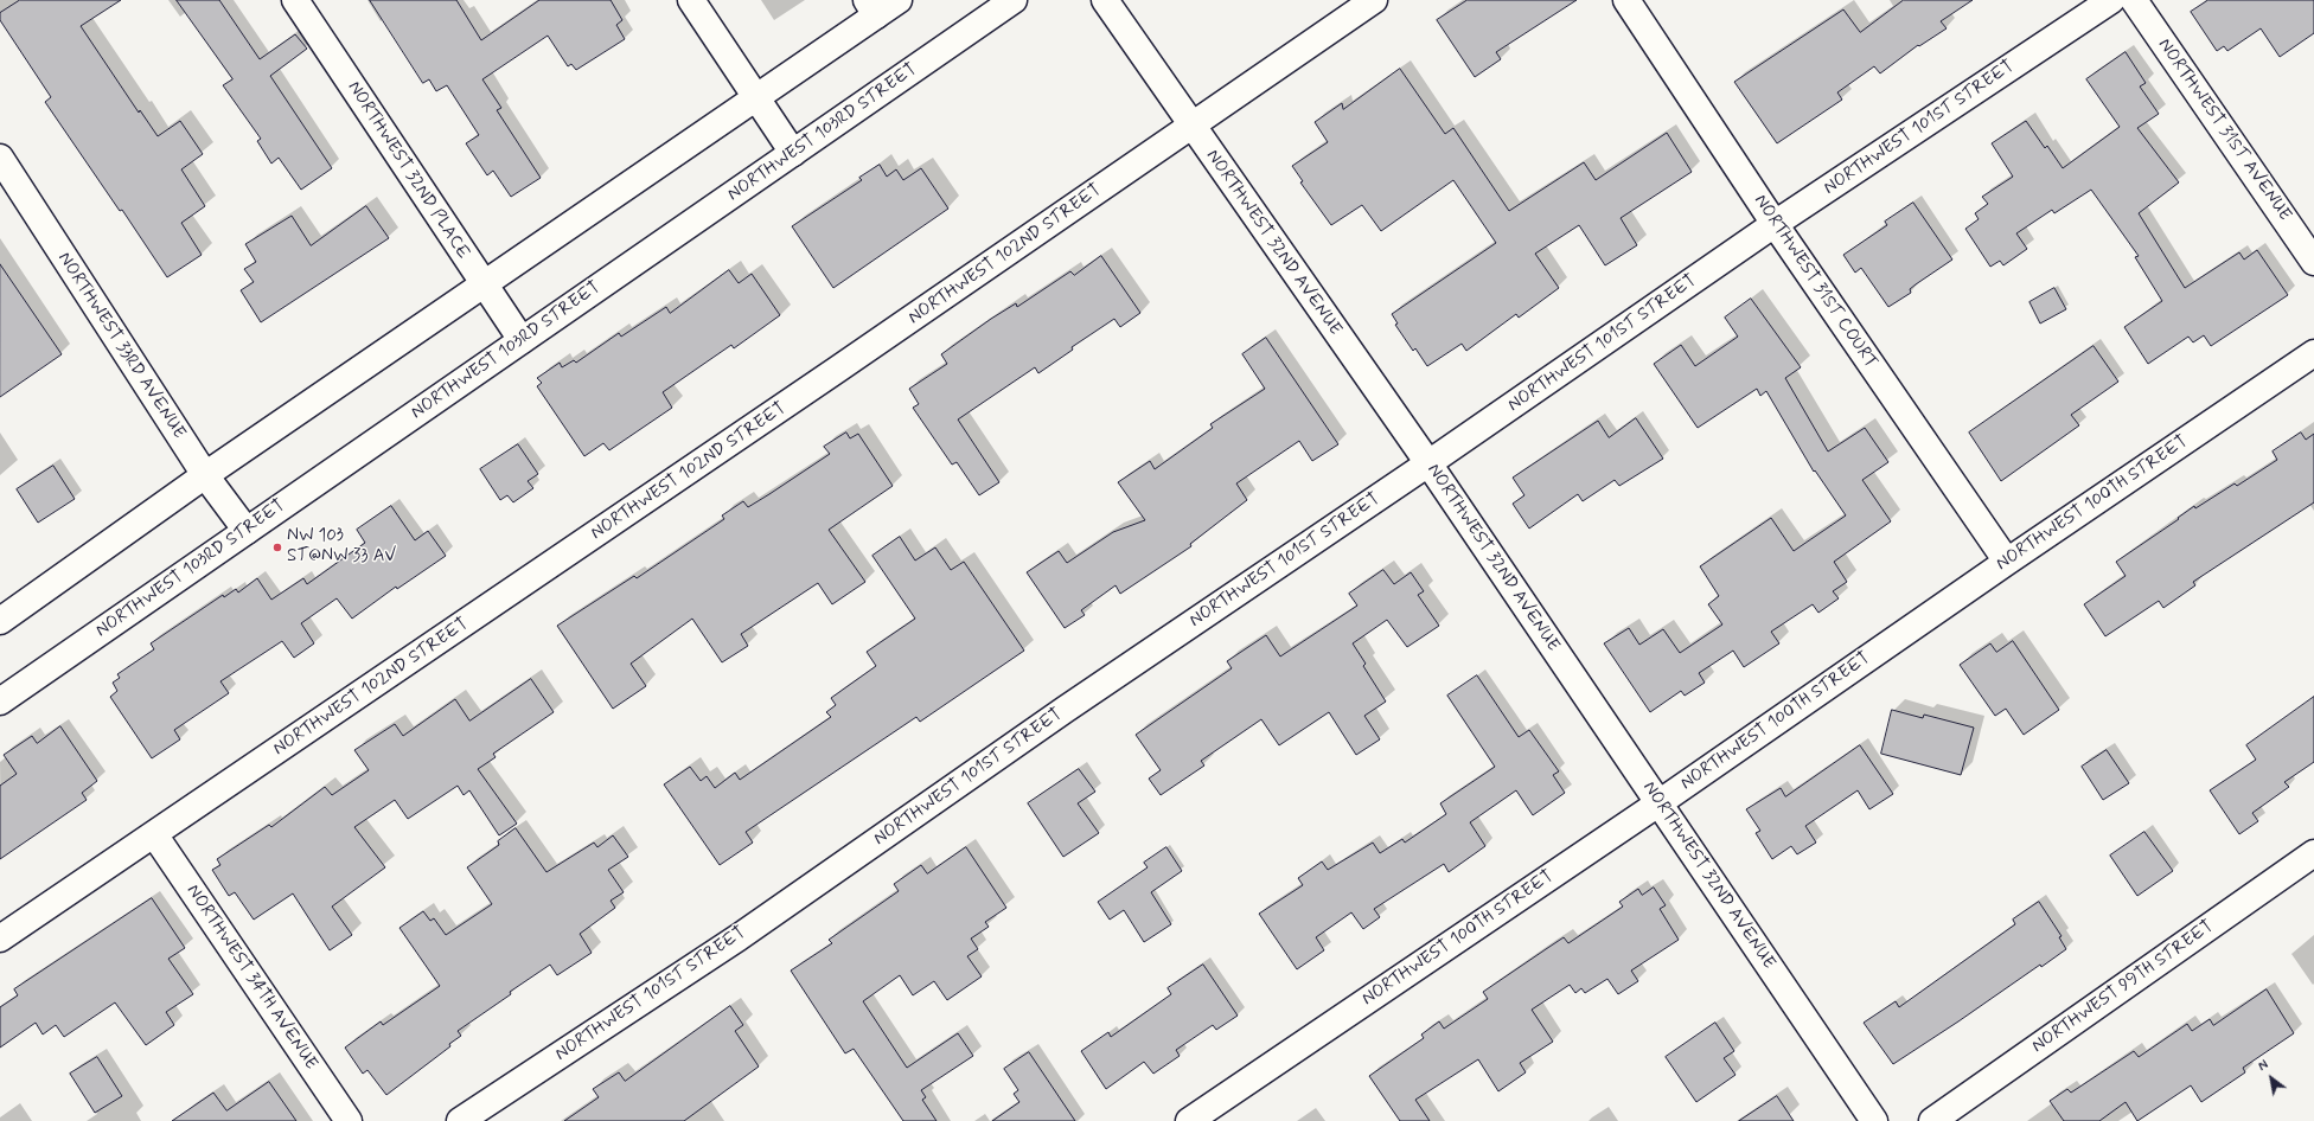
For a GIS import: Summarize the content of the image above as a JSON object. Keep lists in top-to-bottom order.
{
  "streets": {
    "street": [
      "NORTHWEST 101ST STREET",
      "NORTHWEST 31ST AVENUE",
      "NORTHWEST 103RD STREET",
      "NORTHWEST 32ND PLACE",
      "NORTHWEST 32ND AVENUE",
      "NORTHWEST 102ND STREET",
      "NORTHWEST 31ST COURT",
      "NORTHWEST 33RD AVENUE",
      "NORTHWEST 100TH STREET",
      "NORTHWEST 34TH AVENUE",
      "NORTHWEST 99TH STREET"
    ]
  },
  "crossings": [
    ["NORTHWEST 101ST STREET", "NORTHWEST 32ND AVENUE"],
    ["NORTHWEST 101ST STREET", "NORTHWEST 31ST COURT"],
    ["NORTHWEST 103RD STREET", "NORTHWEST 32ND PLACE"],
    ["NORTHWEST 103RD STREET", "NORTHWEST 33RD AVENUE"],
    ["NORTHWEST 32ND AVENUE", "NORTHWEST 102ND STREET"],
    ["NORTHWEST 32ND AVENUE", "NORTHWEST 100TH STREET"],
    ["NORTHWEST 102ND STREET", "NORTHWEST 34TH AVENUE"],
    ["NORTHWEST 31ST COURT", "NORTHWEST 100TH STREET"]
  ],
  "places": ["NW 103 ST@NW 33 AV"],
  "north": "top left"
}
